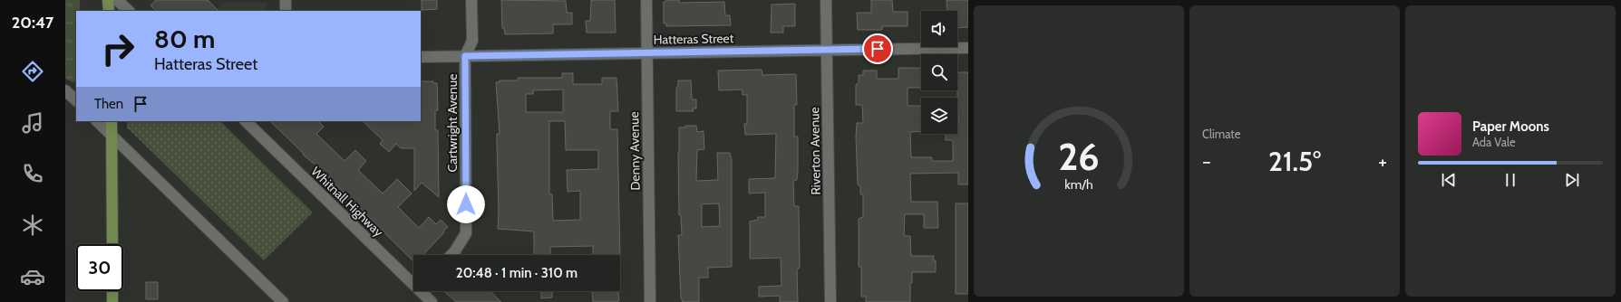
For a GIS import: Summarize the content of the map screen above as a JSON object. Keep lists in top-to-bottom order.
{
  "streets": {
    "street": [
      "Hatteras Street",
      "Cartwright Avenue",
      "Denny Avenue",
      "Riverton Avenue",
      "Whitnall Highway"
    ]
  },
  "crossings": [
    ["Hatteras Street", "Cartwright Avenue"],
    ["Hatteras Street", "Denny Avenue"],
    ["Hatteras Street", "Riverton Avenue"]
  ],
  "page": {
    "tabs": "20:47",
    "tile": "Climate",
    "turn": ["80 m", "Hatteras Street"],
    "then": "Then",
    "song": ["Paper Moons", "Ada Vale"],
    "heat": ["−", "21.5°", "+"],
    "limit": "30",
    "trip": "20:48 · 1 min · 310 m",
    "gauge": ["26", "km/h"]
  }
}
